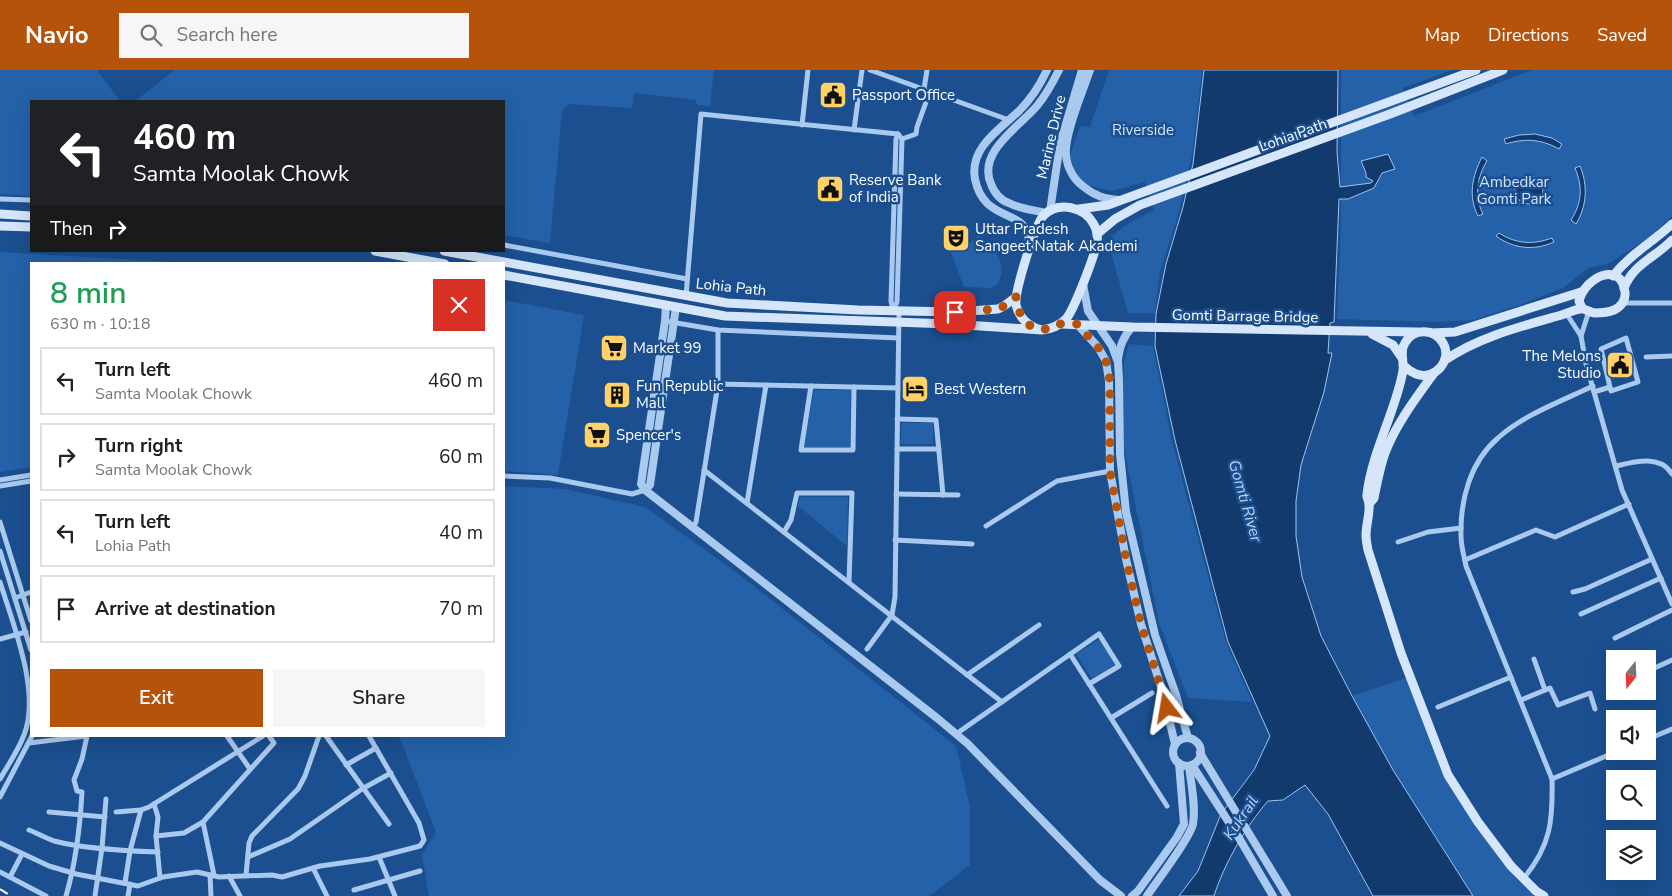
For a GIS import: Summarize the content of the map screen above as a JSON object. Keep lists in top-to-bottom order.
{
  "streets": {
    "main road": ["Lohia Path", "Gomti Barrage Bridge"],
    "street": ["Marine Drive"]
  },
  "crossings": [
    ["Lohia Path", "Marine Drive"],
    ["Lohia Path", "Gomti Barrage Bridge"]
  ],
  "water": ["Gomti River", "Kukrail"],
  "parks": ["Riverside", "Ambedkar Gomti Park"],
  "places": {
    "public building": ["Passport Office", "Reserve Bank of India", "The Melons Studio"],
    "theatre": ["Uttar Pradesh Sangeet Natak Akademi"],
    "supermarket": ["Market 99", "Spencer's"],
    "hotel": ["Best Western"],
    "building": ["Fun Republic Mall"]
  },
  "north": "bottom",
  "page": {
    "header": "Navio",
    "search": "Search here",
    "nav": ["Map", "Directions", "Saved"],
    "turn": ["460 m", "Samta Moolak Chowk"],
    "then": "Then",
    "heading": ["8 min", "630 m · 10:18"],
    "list": [
      {
        "name": "Turn left",
        "note": "Samta Moolak Chowk",
        "value": "460 m"
      },
      {
        "name": "Turn right",
        "note": "Samta Moolak Chowk",
        "value": "60 m"
      },
      {
        "name": "Turn left",
        "note": "Lohia Path",
        "value": "40 m"
      },
      {
        "name": "Arrive at destination",
        "value": "70 m"
      }
    ],
    "buttons": ["Exit", "Share"]
  }
}
